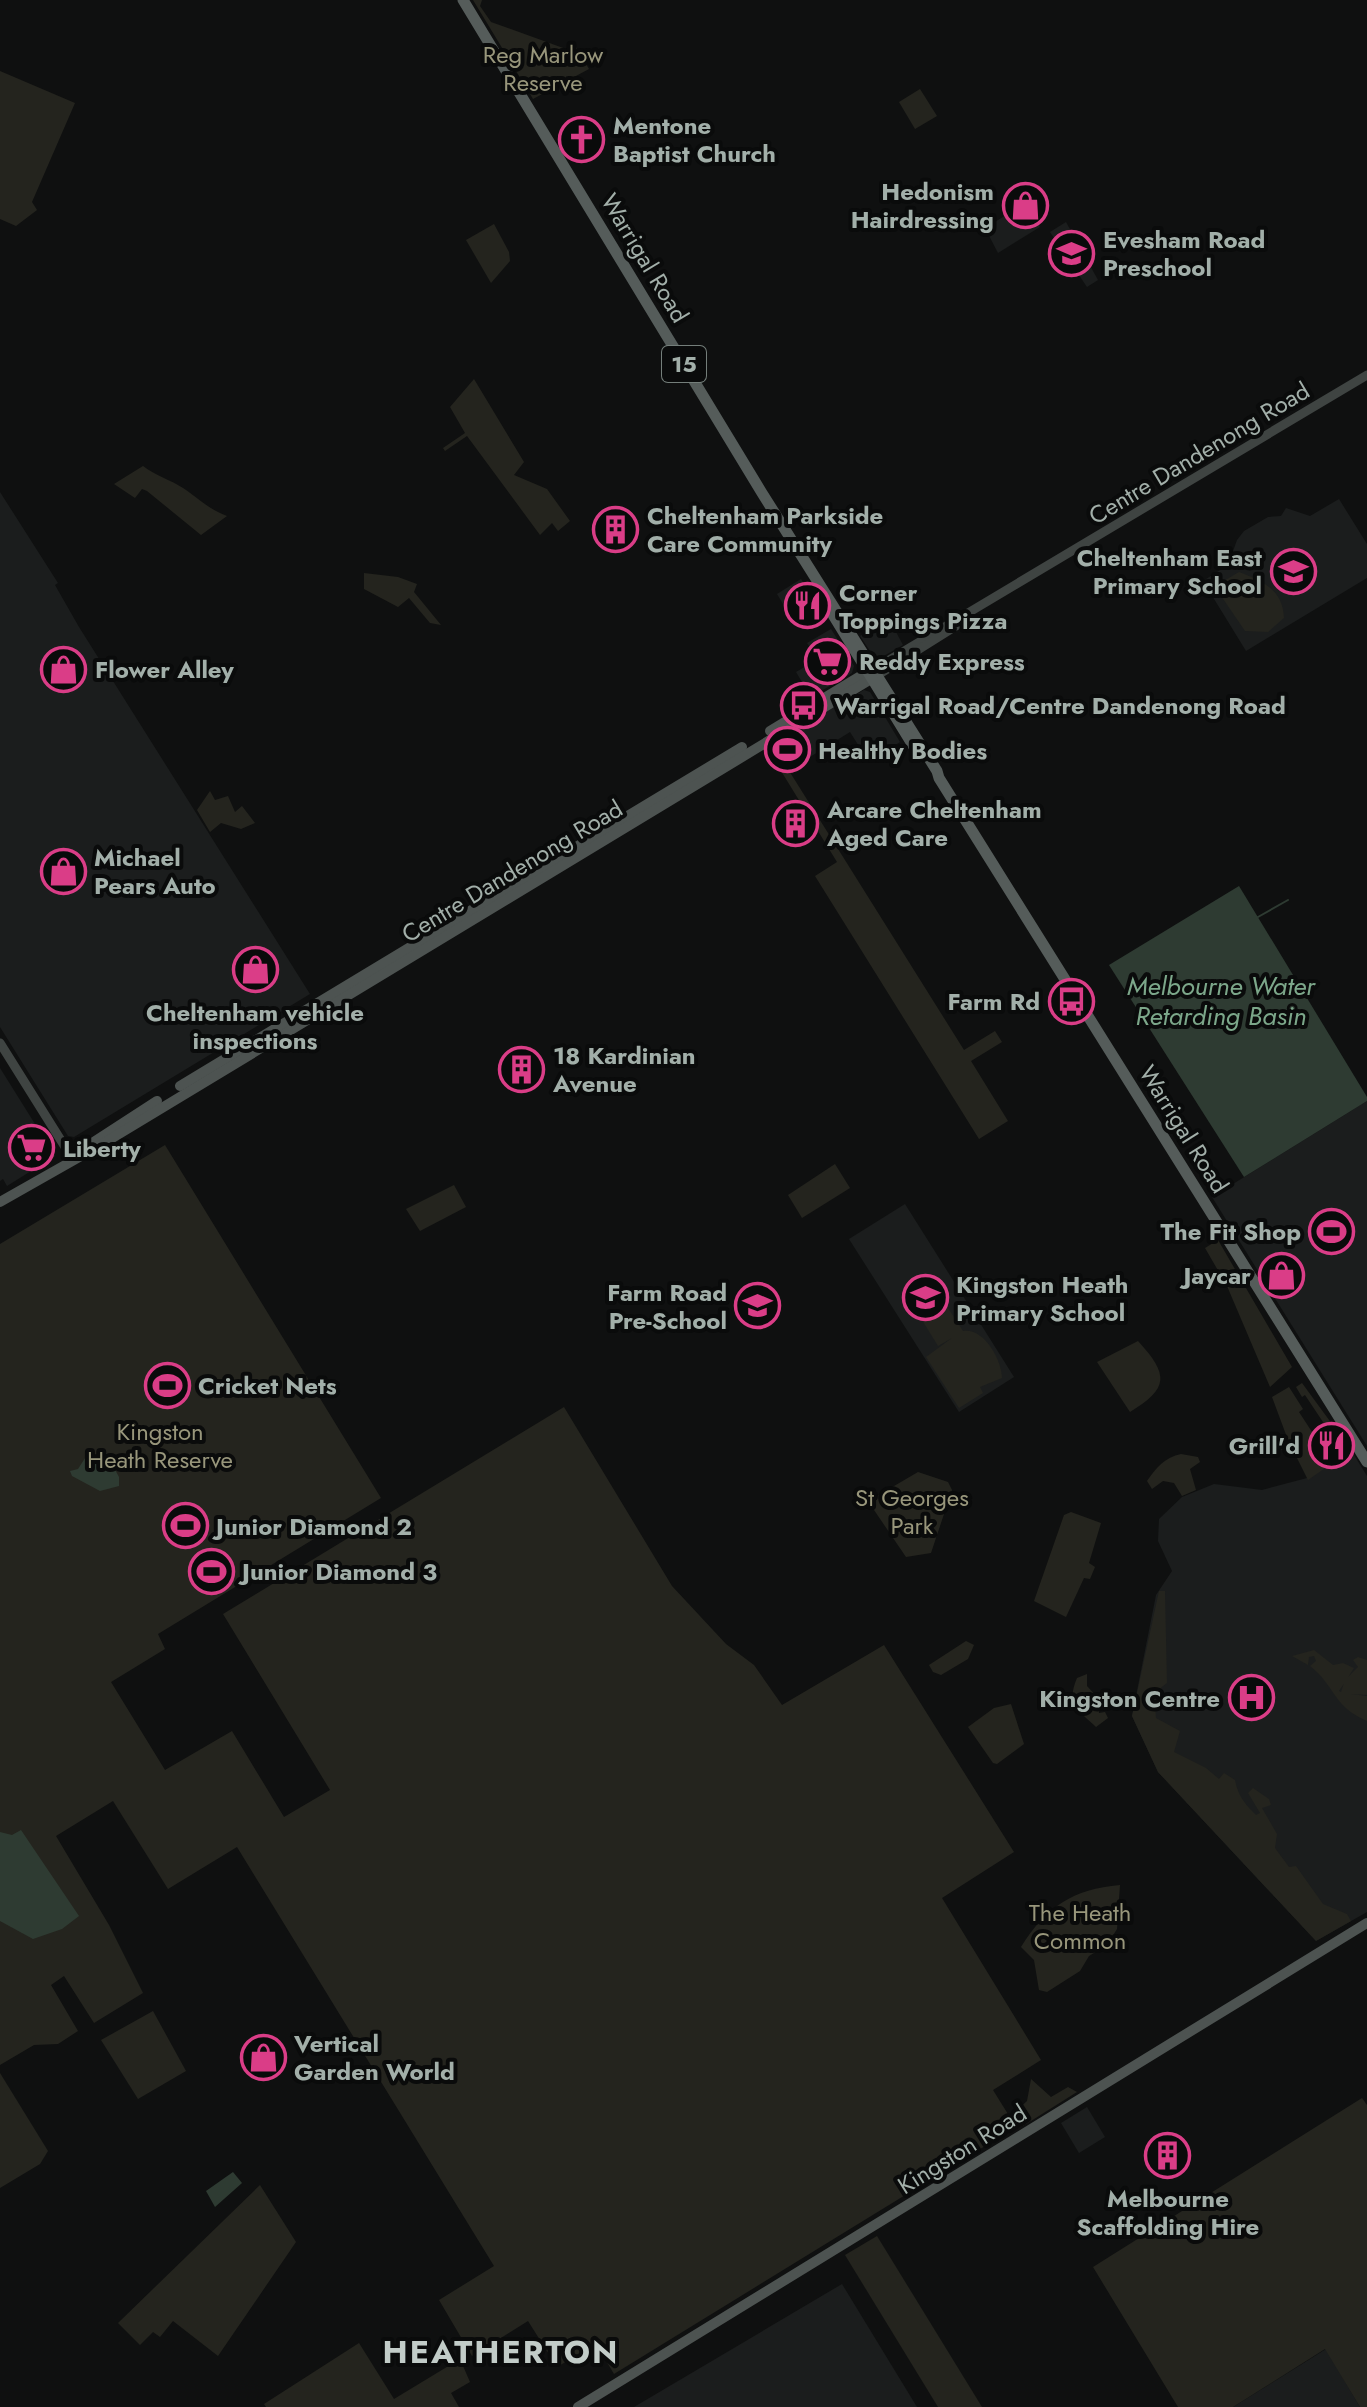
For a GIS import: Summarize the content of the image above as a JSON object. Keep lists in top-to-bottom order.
{
  "streets": {
    "highway": ["Warrigal Road", "15"],
    "main road": ["Centre Dandenong Road", "Kingston Road"]
  },
  "crossings": [
    ["Warrigal Road", "Centre Dandenong Road"]
  ],
  "districts": ["HEATHERTON"],
  "water": ["Melbourne Water Retarding Basin"],
  "parks": [
    "Reg Marlow Reserve",
    "Kingston Heath Reserve",
    "St Georges Park",
    "The Heath Common"
  ],
  "places": {
    "church": ["Mentone Baptist Church"],
    "shop": [
      "Hedonism Hairdressing",
      "Flower Alley",
      "Michael Pears Auto",
      "Cheltenham vehicle inspections",
      "Jaycar",
      "Vertical Garden World"
    ],
    "school or university": [
      "Evesham Road Preschool",
      "Cheltenham East Primary School",
      "Kingston Heath Primary School",
      "Farm Road Pre-School"
    ],
    "building": [
      "Cheltenham Parkside Care Community",
      "Arcare Cheltenham Aged Care",
      "18 Kardinian Avenue",
      "Melbourne Scaffolding Hire"
    ],
    "restaurant": ["Corner Toppings Pizza", "Grill'd"],
    "supermarket": ["Reddy Express", "Liberty"],
    "bus stop": ["Warrigal Road/Centre Dandenong Road", "Farm Rd"],
    "sports": [
      "Healthy Bodies",
      "The Fit Shop",
      "Cricket Nets",
      "Junior Diamond 2",
      "Junior Diamond 3"
    ],
    "hospital": ["Kingston Centre"]
  }
}
